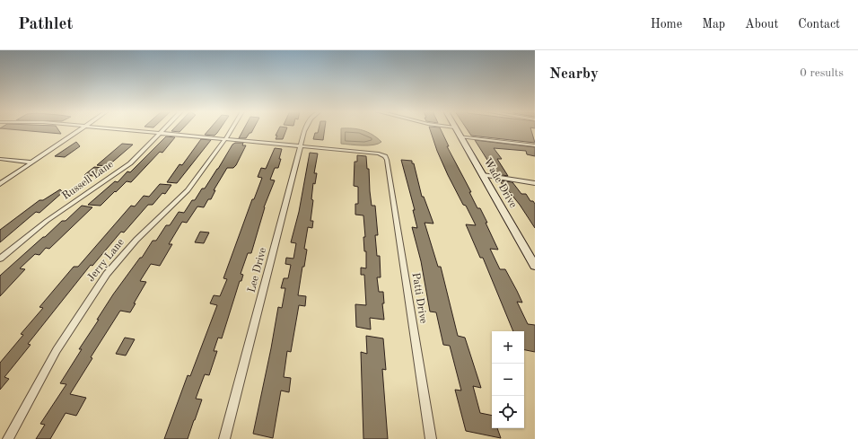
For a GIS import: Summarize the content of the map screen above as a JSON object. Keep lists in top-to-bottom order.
{
  "streets": {
    "street": [
      "Russell Lane",
      "Wade Drive",
      "Jerry Lane",
      "Lee Drive",
      "Patti Drive"
    ]
  },
  "crossings": [
    ["Lee Drive", "Patti Drive"]
  ],
  "page": {
    "header": "Pathlet",
    "nav": [
      "Home",
      "Map",
      "About",
      "Contact"
    ],
    "heading": ["Nearby", "0 results"],
    "map_buttons": ["+", "−"]
  }
}
